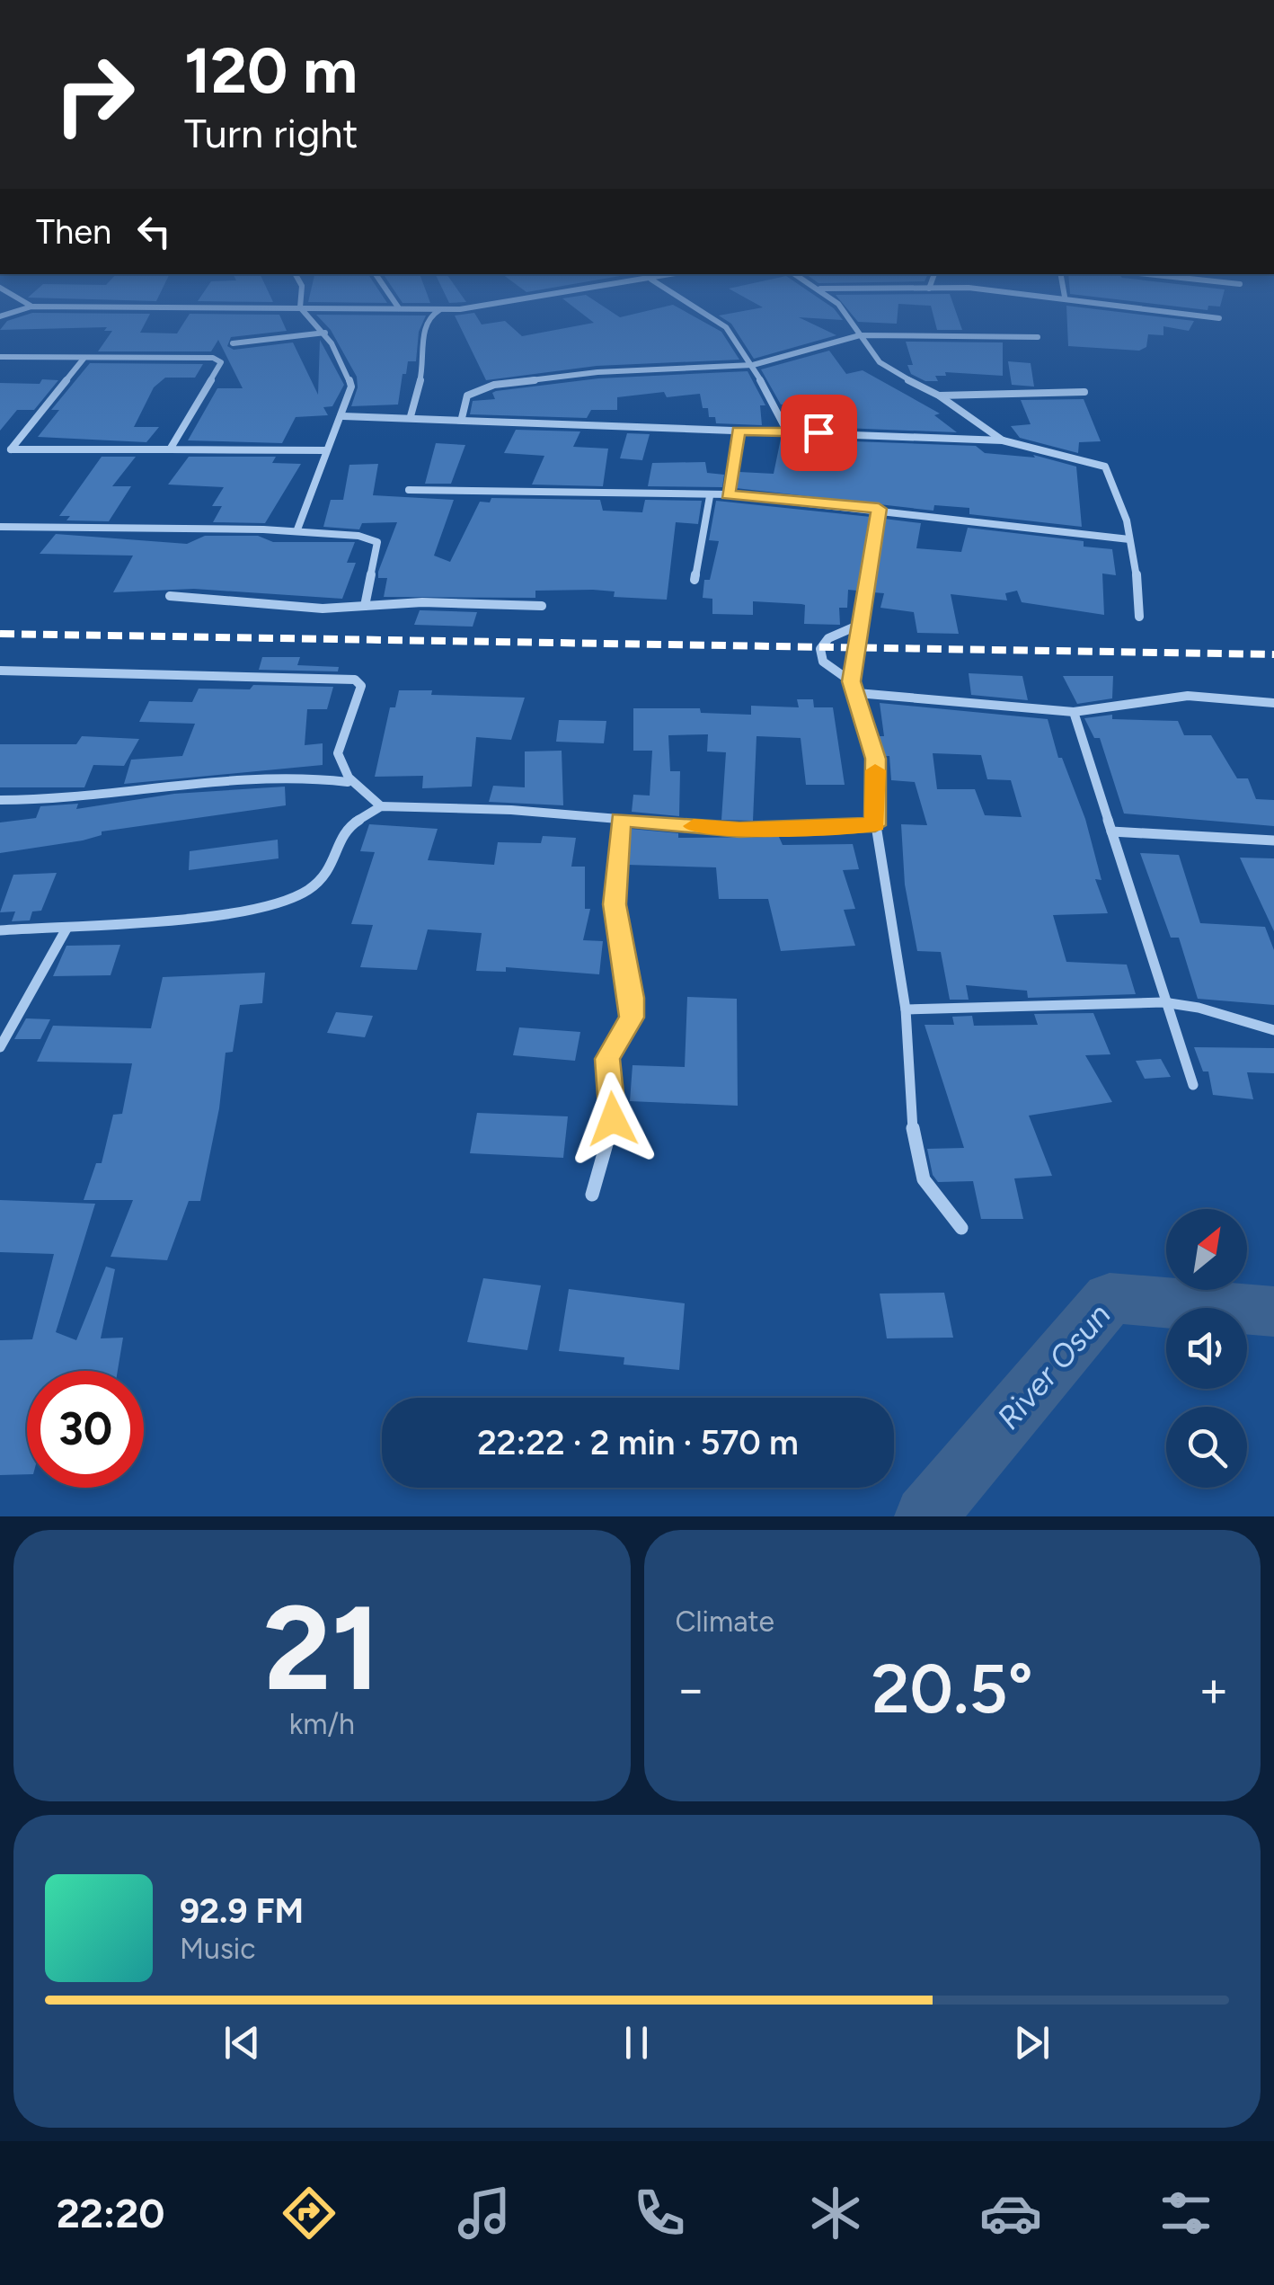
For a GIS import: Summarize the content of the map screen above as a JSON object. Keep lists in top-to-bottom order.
{
  "water": ["River Osun"],
  "north": "top right",
  "page": {
    "turn": ["120 m", "Turn right"],
    "then": "Then",
    "limit": "30",
    "trip": "22:22 · 2 min · 570 m",
    "tile": [
      ["21", "km/h"],
      "Climate"
    ],
    "heat": ["−", "20.5°", "+"],
    "song": ["92.9 FM", "Music"],
    "tabs": "22:20"
  }
}
